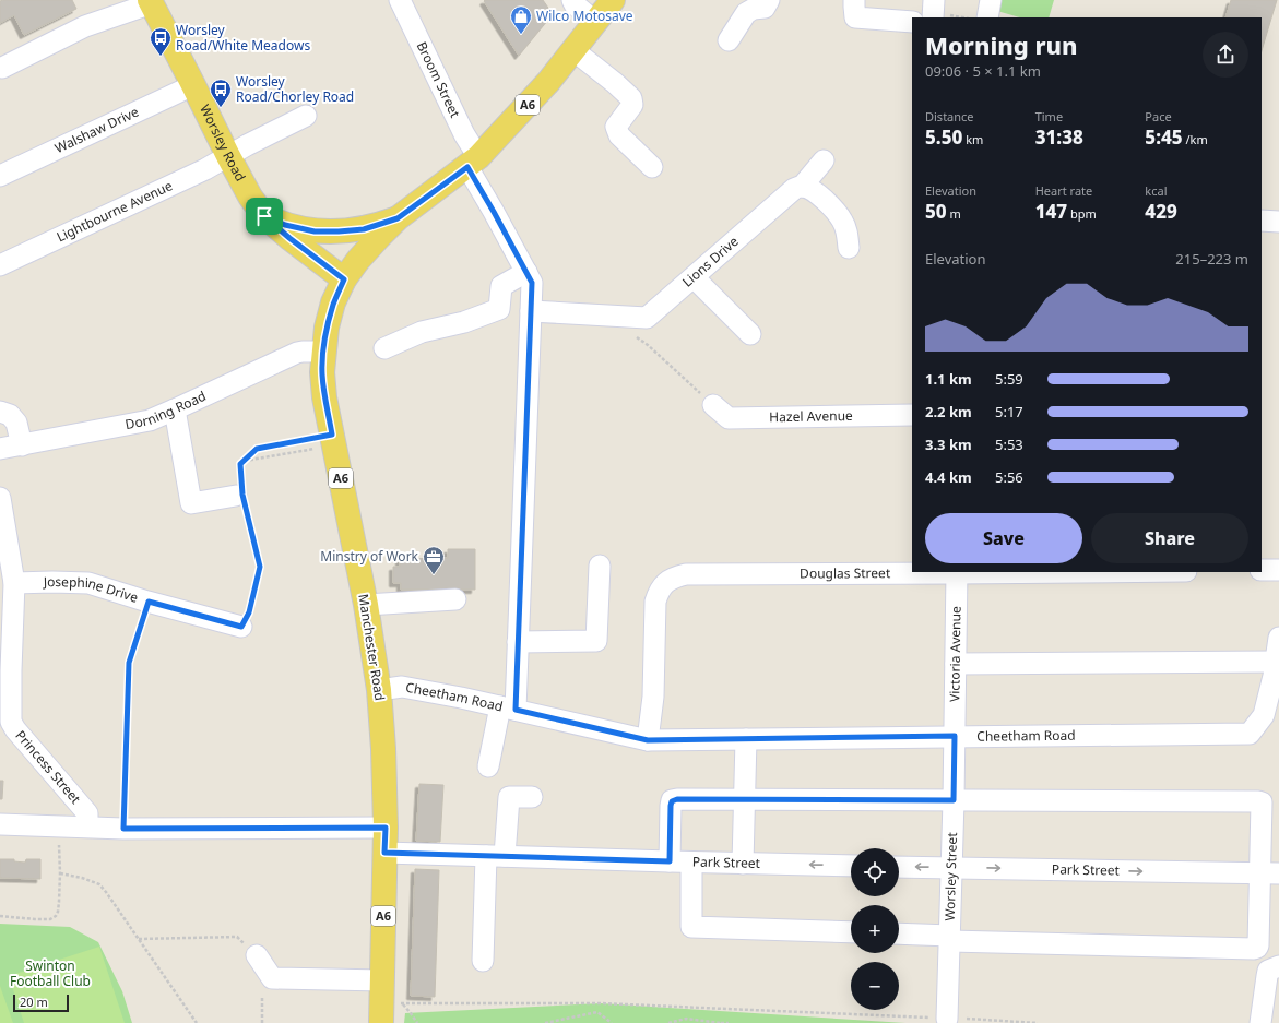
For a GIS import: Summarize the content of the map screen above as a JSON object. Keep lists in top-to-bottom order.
{
  "streets": {
    "main road": ["A6", "Worsley Road", "Manchester Road"],
    "street": [
      "Broom Street",
      "Walshaw Drive",
      "Lightbourne Avenue",
      "Lions Drive",
      "Dorning Road",
      "Hazel Avenue",
      "Douglas Street",
      "Josephine Drive",
      "Victoria Avenue",
      "Cheetham Road",
      "Princess Street",
      "Park Street",
      "Worsley Street"
    ]
  },
  "crossings": [
    ["Broom Street", "A6"],
    ["Broom Street", "Lions Drive"],
    ["Broom Street", "Cheetham Road"],
    ["A6", "Worsley Road"],
    ["A6", "Manchester Road"],
    ["Walshaw Drive", "Worsley Road"],
    ["Worsley Road", "Lightbourne Avenue"],
    ["Worsley Road", "Manchester Road"],
    ["Dorning Road", "Manchester Road"],
    ["Douglas Street", "Victoria Avenue"],
    ["Douglas Street", "Cheetham Road"],
    ["Josephine Drive", "Princess Street"],
    ["Manchester Road", "Cheetham Road"],
    ["Manchester Road", "Park Street"],
    ["Victoria Avenue", "Cheetham Road"],
    ["Victoria Avenue", "Worsley Street"],
    ["Cheetham Road", "Worsley Street"],
    ["Park Street", "Worsley Street"]
  ],
  "parks": ["Swinton Football Club"],
  "places": {
    "shop": ["Wilco Motosave"],
    "bus stop": ["Worsley Road/White Meadows", "Worsley Road/Chorley Road"],
    "office": ["Minstry of Work"]
  },
  "scale_bar": "20 m",
  "page": {
    "heading": ["Morning run", "09:06 · 5 × 1.1 km"],
    "stats": [
      ["Distance", "5.50 km"],
      ["Time", "31:38"],
      ["Pace", "5:45 /km"],
      ["Elevation", "50 m"],
      ["Heart rate", "147 bpm"],
      ["kcal", "429"]
    ],
    "chart": ["Elevation", "215–223 m"],
    "list": [
      {
        "name": "1.1 km",
        "note": "5:59"
      },
      {
        "name": "2.2 km",
        "note": "5:17"
      },
      {
        "name": "3.3 km",
        "note": "5:53"
      },
      {
        "name": "4.4 km",
        "note": "5:56"
      }
    ],
    "buttons": ["Save", "Share"],
    "map_buttons": ["+", "−"],
    "scale": "20 m"
  }
}
